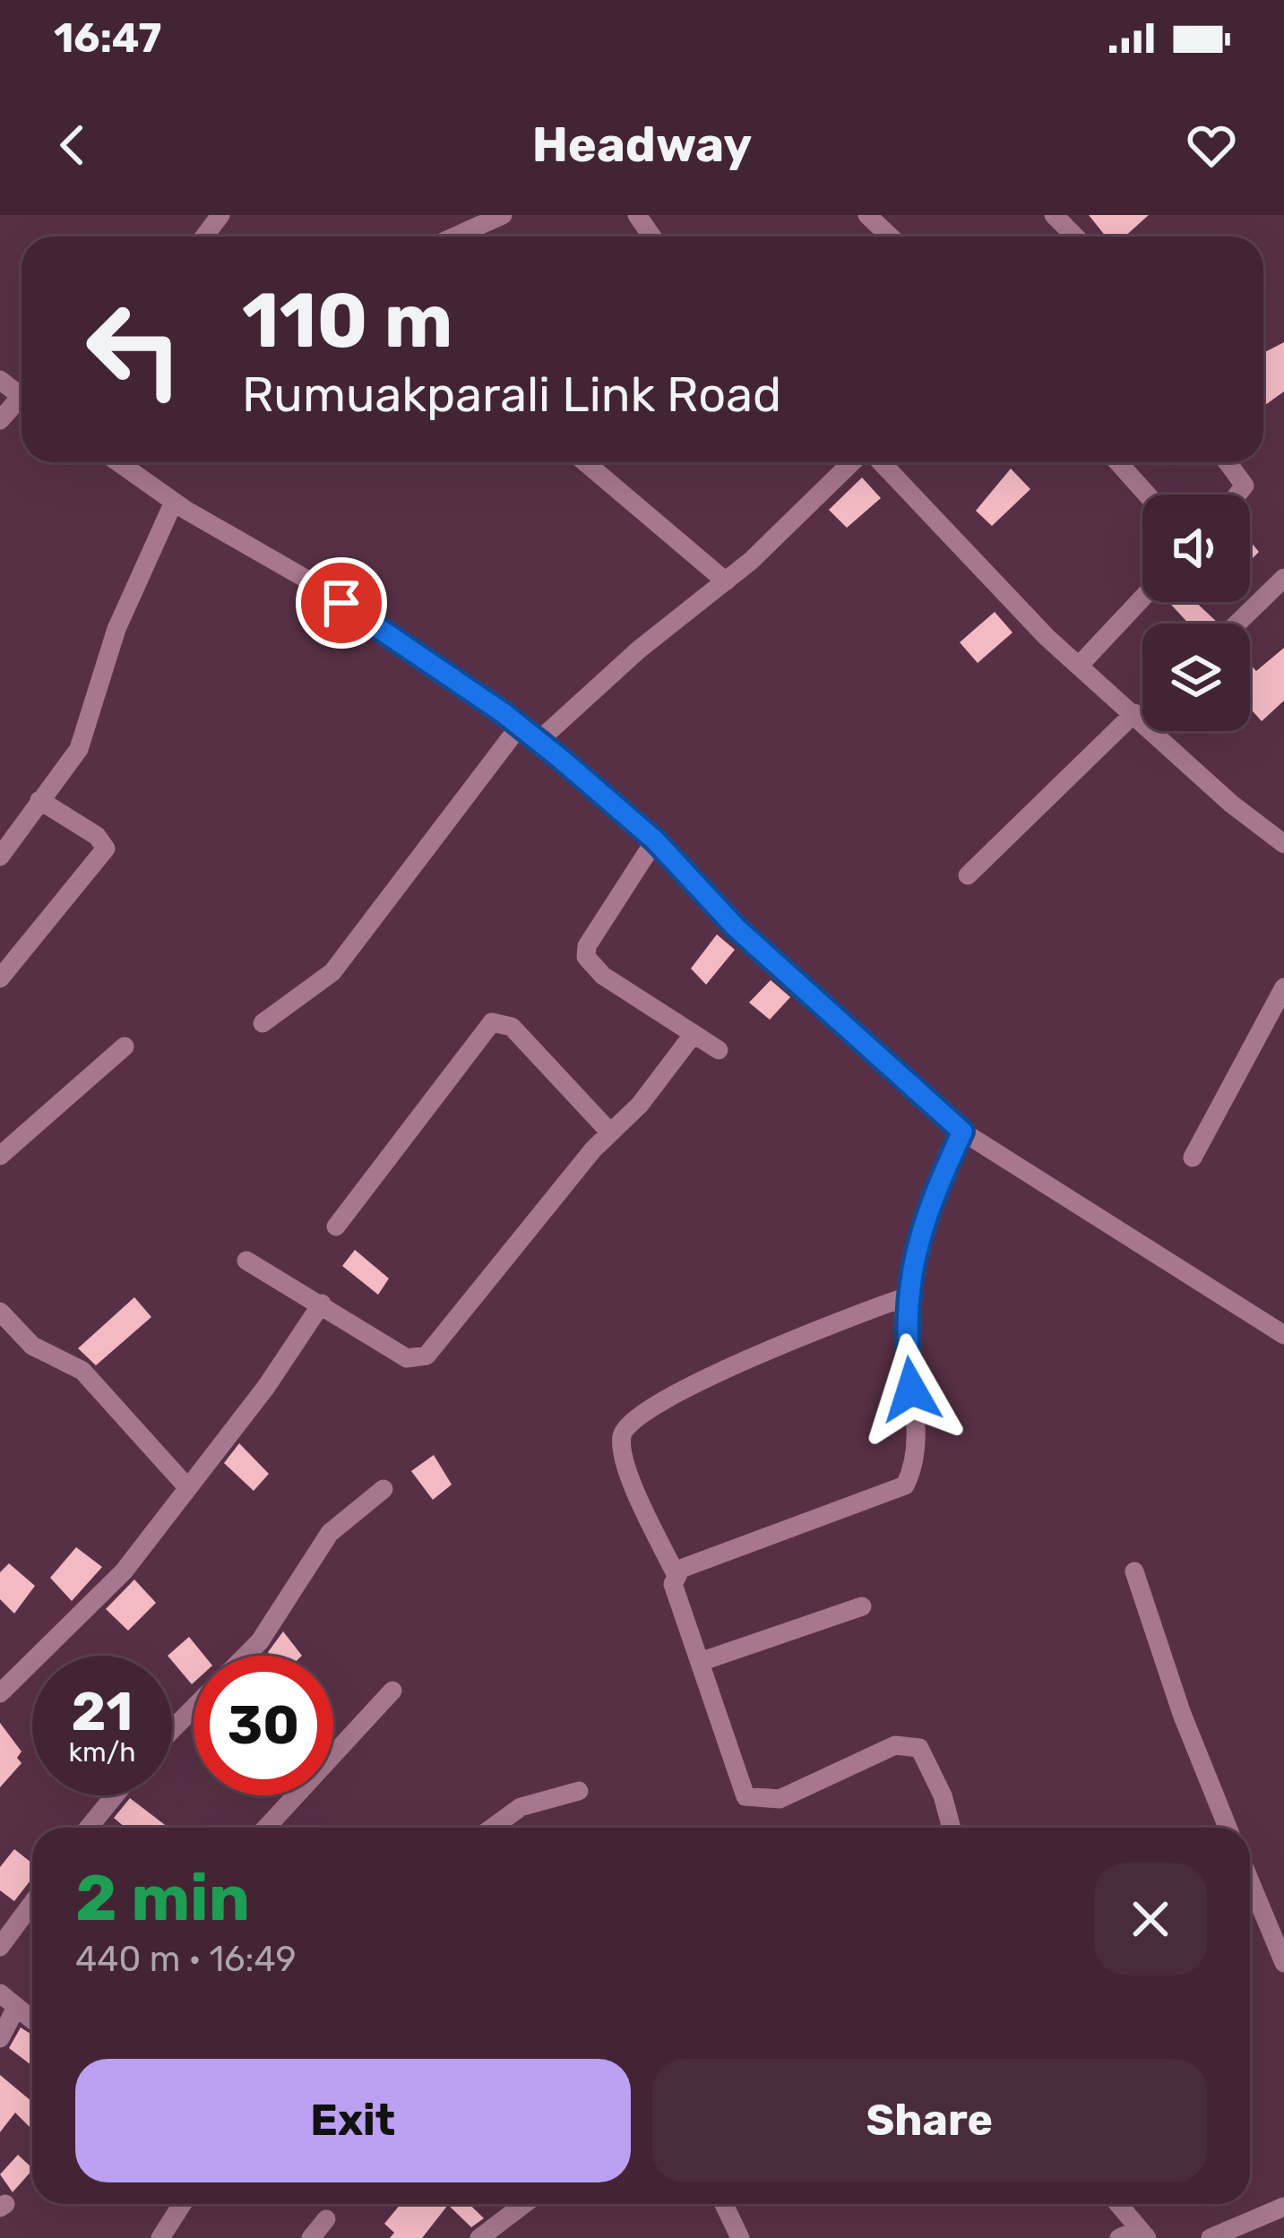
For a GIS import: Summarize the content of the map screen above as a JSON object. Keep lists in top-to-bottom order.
{
  "page": {
    "status": "16:47",
    "header": "Headway",
    "turn": ["110 m", "Rumuakparali Link Road"],
    "speed": "21 km/h",
    "limit": "30",
    "heading": ["2 min", "440 m · 16:49"],
    "buttons": ["Exit", "Share"]
  }
}
